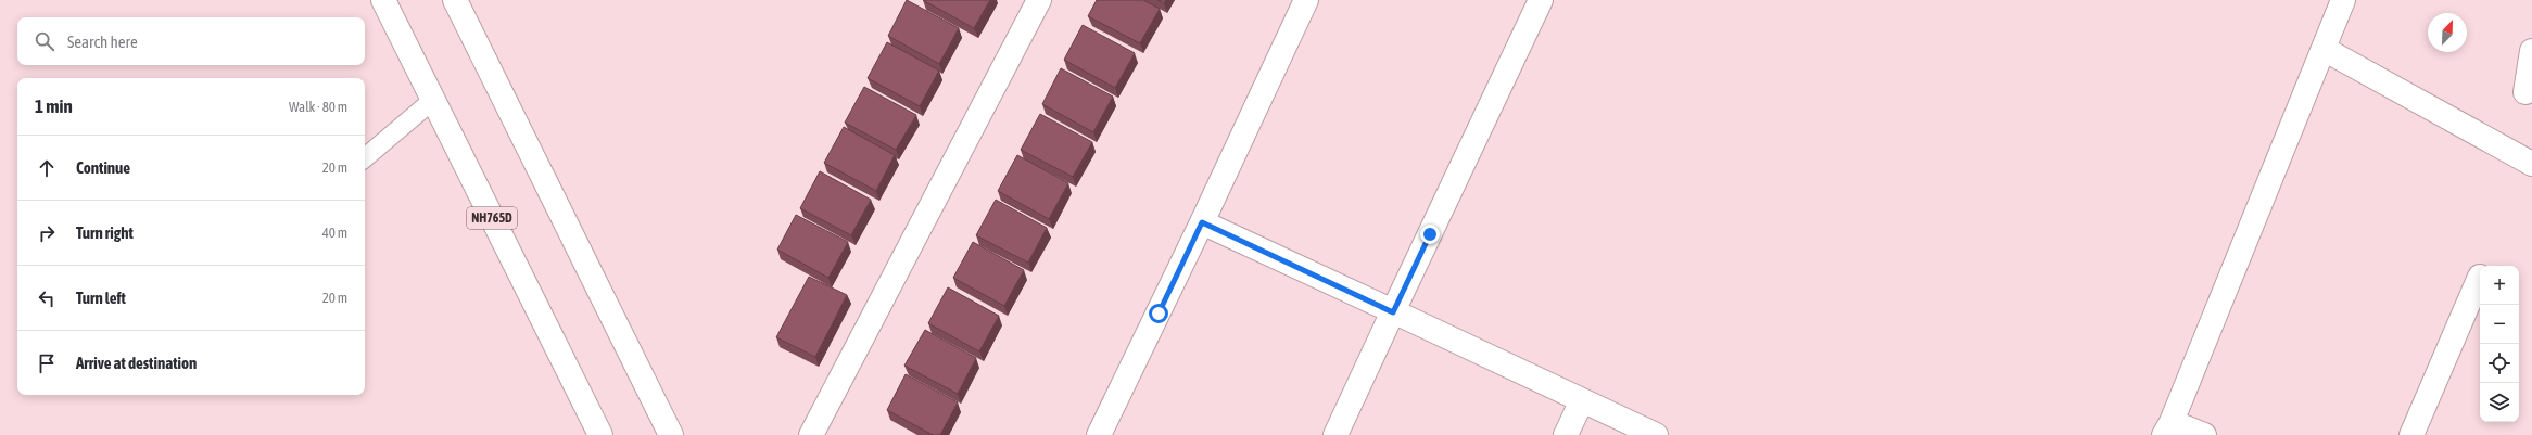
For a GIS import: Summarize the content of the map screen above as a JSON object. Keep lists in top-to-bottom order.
{
  "streets": {
    "main road": ["NH765D"]
  },
  "north": "top right",
  "page": {
    "search": "Search here",
    "heading": ["1 min", "Walk · 80 m"],
    "list": [
      ["Continue", "20 m"],
      ["Turn right", "40 m"],
      ["Turn left", "20 m"],
      "Arrive at destination"
    ],
    "map_buttons": ["+", "−"]
  }
}
